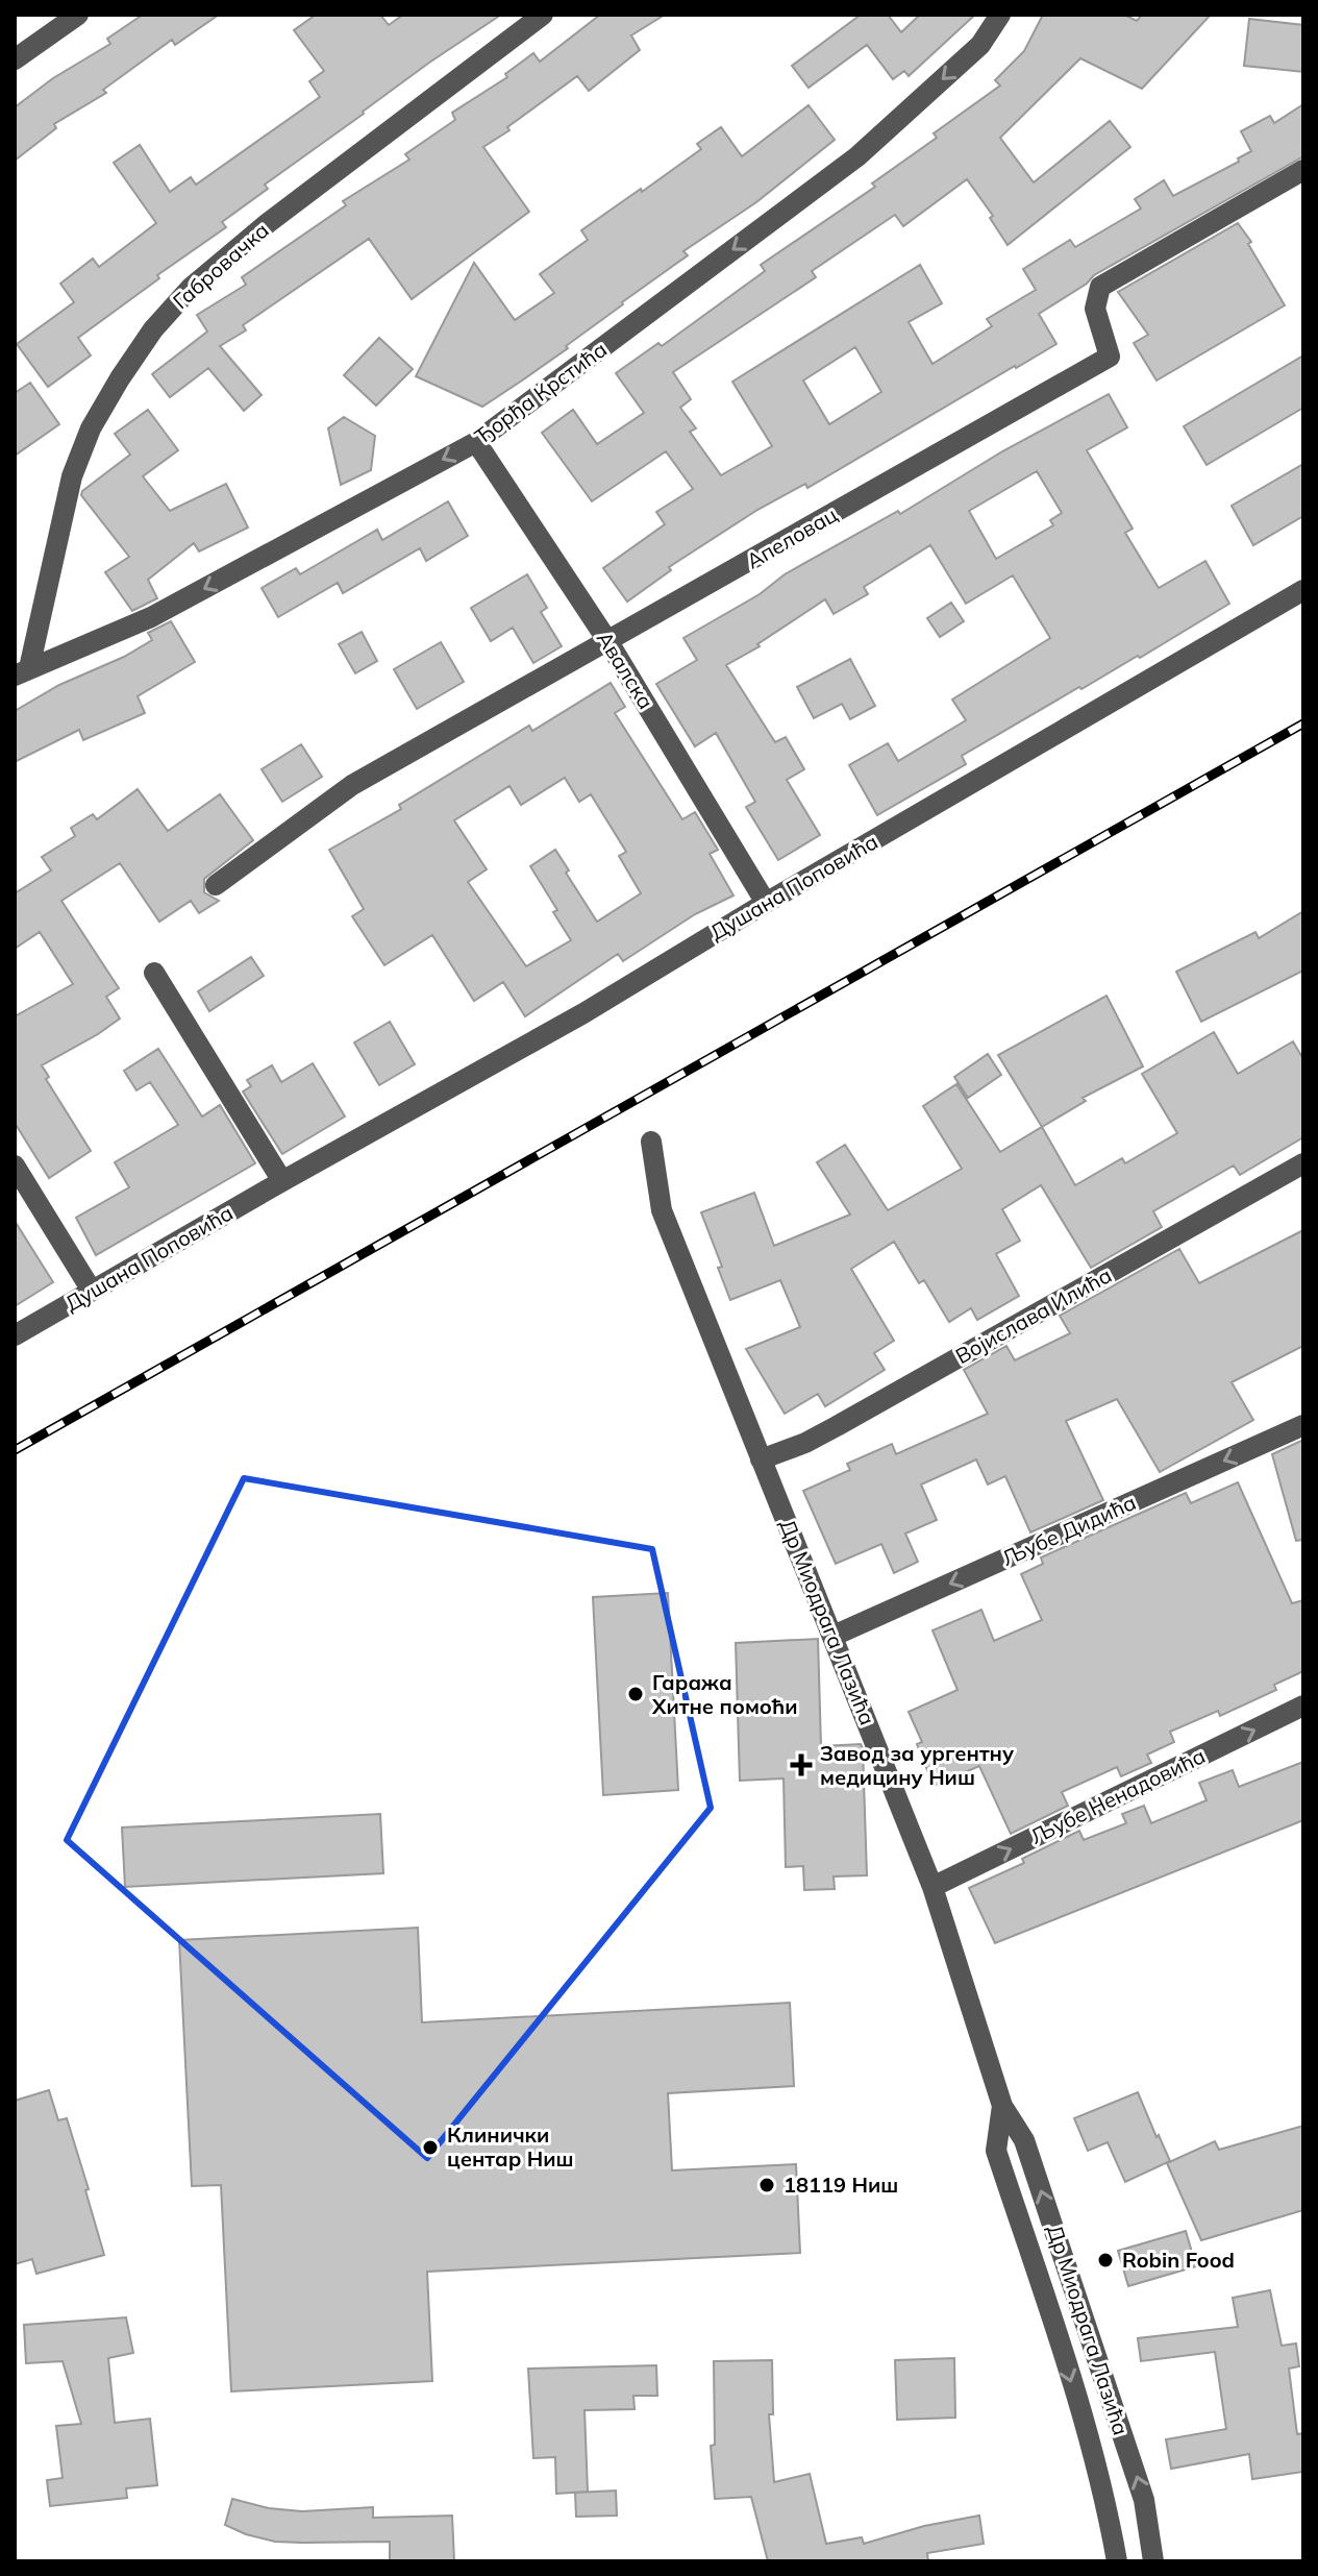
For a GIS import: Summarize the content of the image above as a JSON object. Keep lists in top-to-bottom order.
{
  "streets": {
    "street": [
      "Габровачка",
      "Ђорђа Крстића",
      "Апеловац",
      "Авалска",
      "Душана Поповића",
      "Војислава Илића",
      "Љубе Дидића",
      "Др Миодрага Лазића",
      "Љубе Ненадовића"
    ]
  },
  "crossings": [
    ["Габровачка", "Ђорђа Крстића"],
    ["Ђорђа Крстића", "Авалска"],
    ["Апеловац", "Авалска"],
    ["Авалска", "Душана Поповића"],
    ["Војислава Илића", "Др Миодрага Лазића"],
    ["Љубе Дидића", "Др Миодрага Лазића"],
    ["Др Миодрага Лазића", "Љубе Ненадовића"]
  ],
  "one_way": ["Ђорђа Крстића", "Љубе Дидића", "Љубе Ненадовића"],
  "places": {
    "other": [
      "Гаража Хитне помоћи",
      "Клинички центар Ниш",
      "18119 Ниш",
      "Robin Food"
    ],
    "health": ["Завод за ургентну медицину Ниш"]
  }
}
